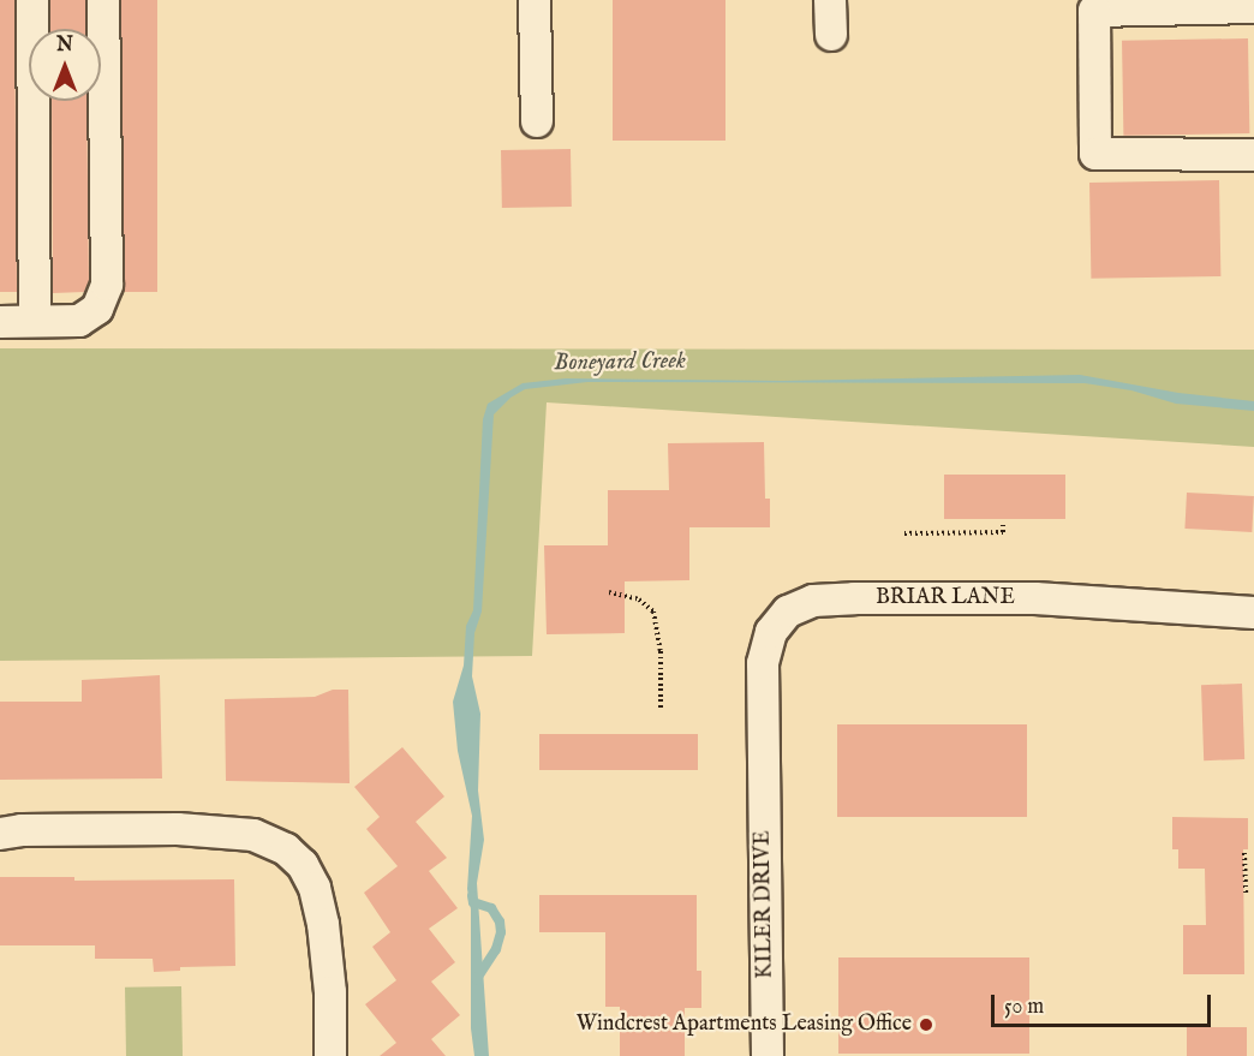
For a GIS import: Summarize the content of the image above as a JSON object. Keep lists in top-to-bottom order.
{
  "streets": {
    "street": ["BRIAR LANE", "KILER DRIVE"]
  },
  "crossings": [
    ["BRIAR LANE", "KILER DRIVE"]
  ],
  "water": ["Boneyard Creek"],
  "places": ["Windcrest Apartments Leasing Office"],
  "scale_bar": "50 m",
  "north": "top"
}
